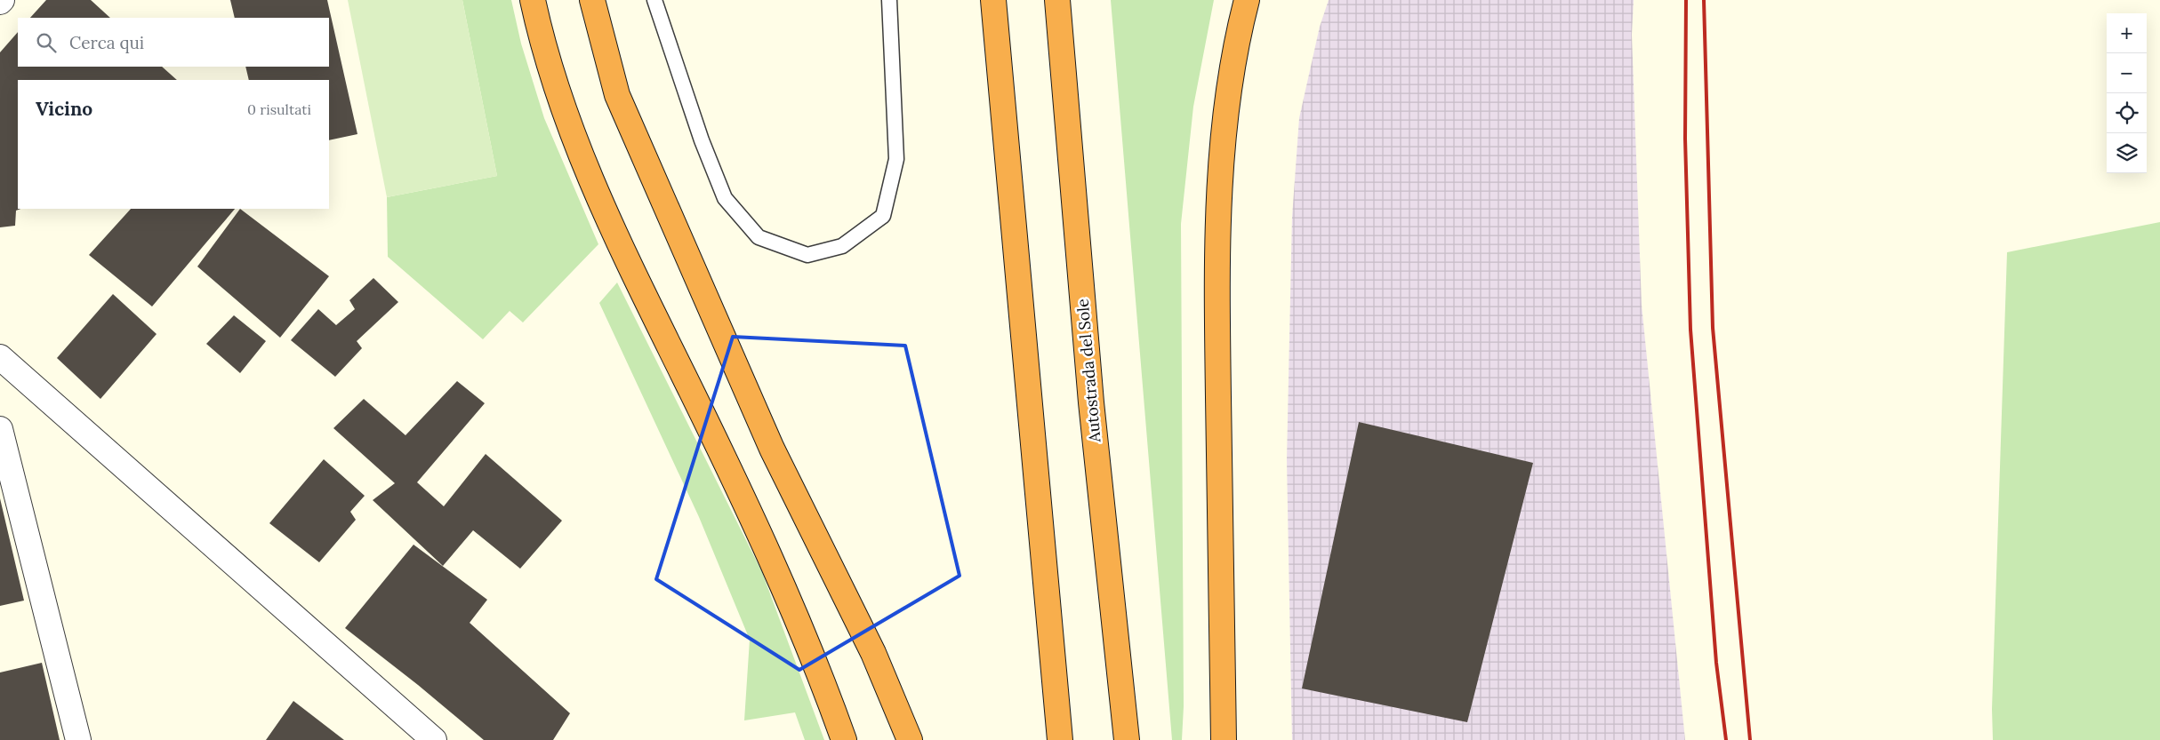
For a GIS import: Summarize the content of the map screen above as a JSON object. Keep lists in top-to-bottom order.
{
  "streets": {
    "highway": ["Autostrada del Sole"]
  },
  "page": {
    "map_buttons": ["+", "−"],
    "search": "Cerca qui",
    "heading": ["Vicino", "0 risultati"]
  }
}
